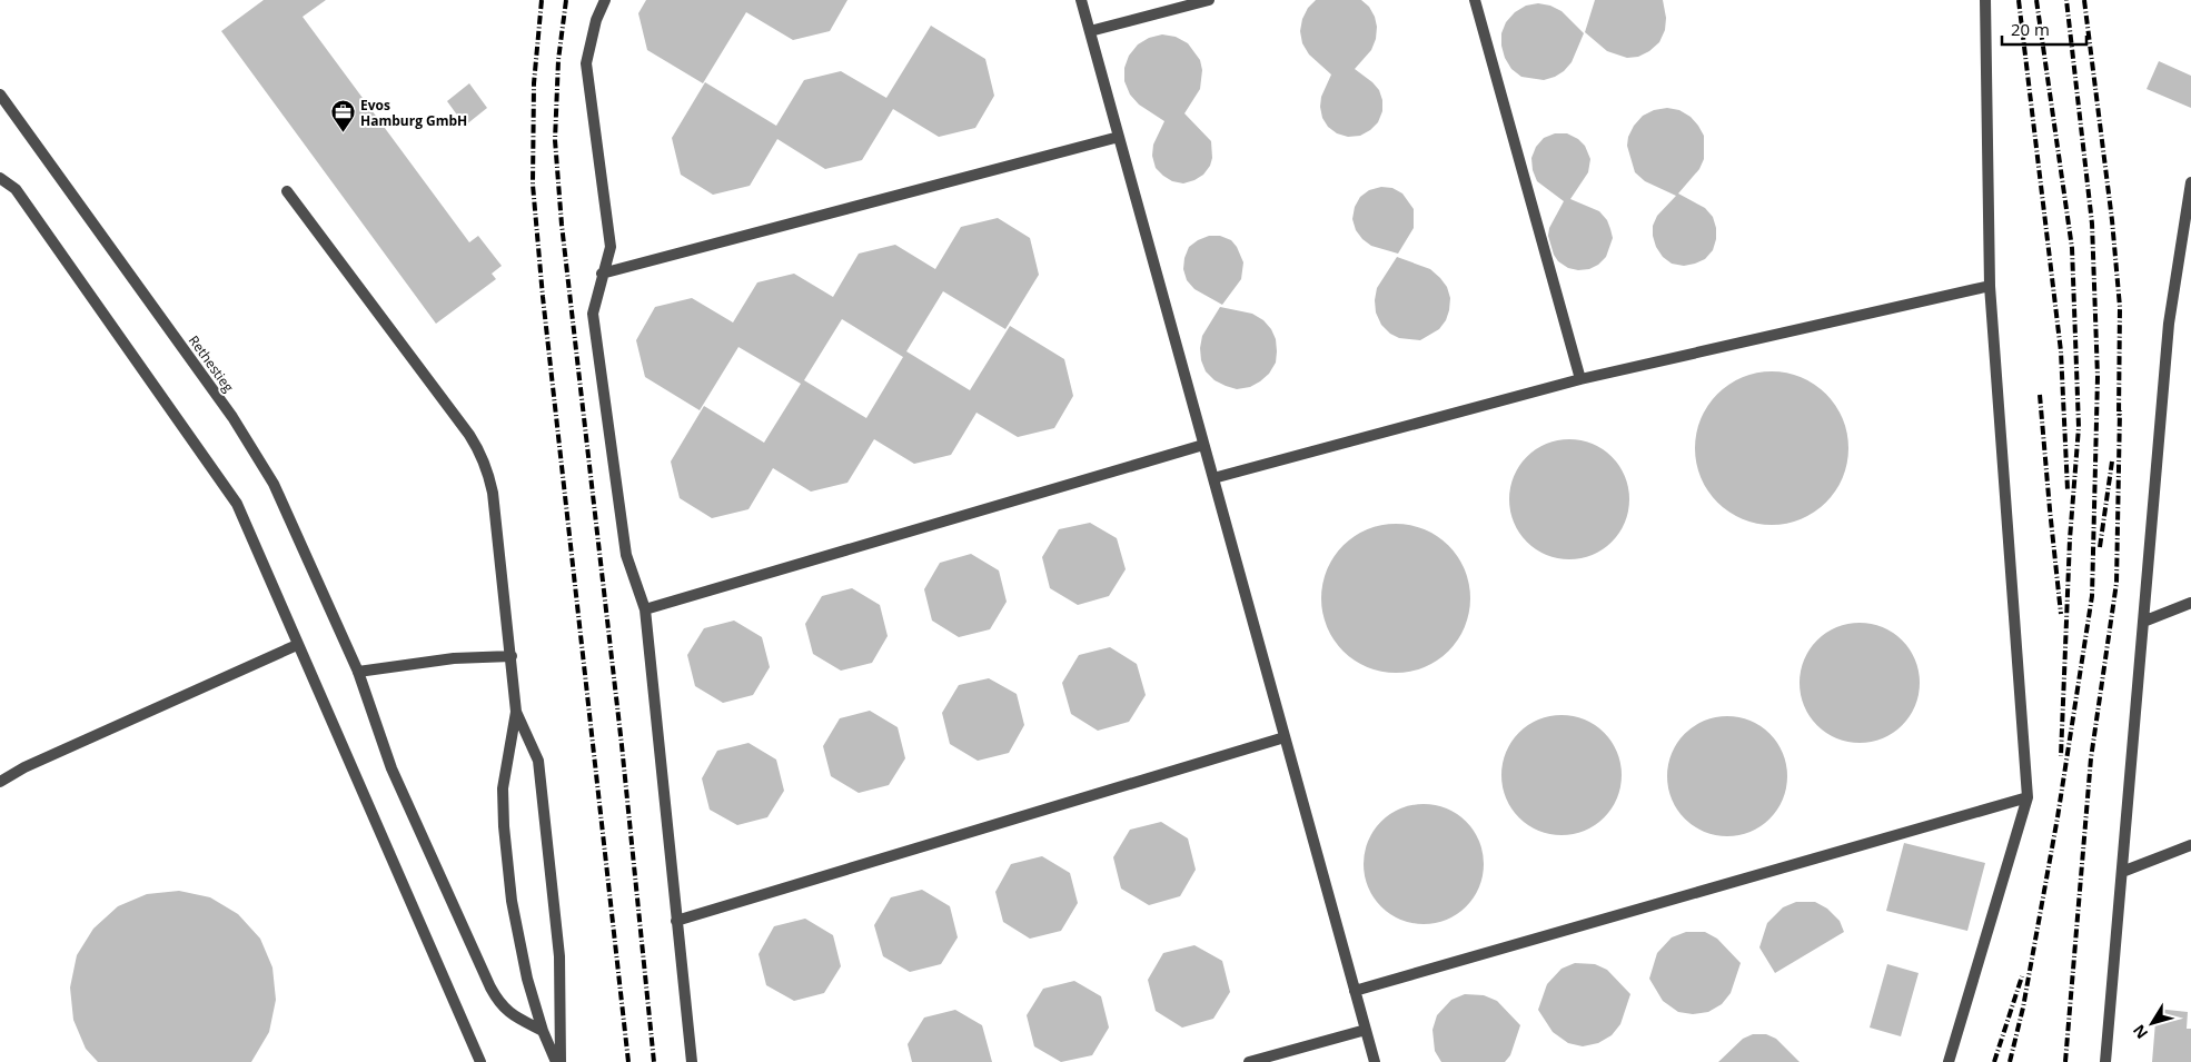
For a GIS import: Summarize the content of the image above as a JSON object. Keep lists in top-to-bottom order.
{
  "streets": {
    "street": ["Rethestieg"]
  },
  "places": {
    "office": ["Evos Hamburg GmbH"]
  },
  "scale_bar": "20 m",
  "north": "bottom left"
}
